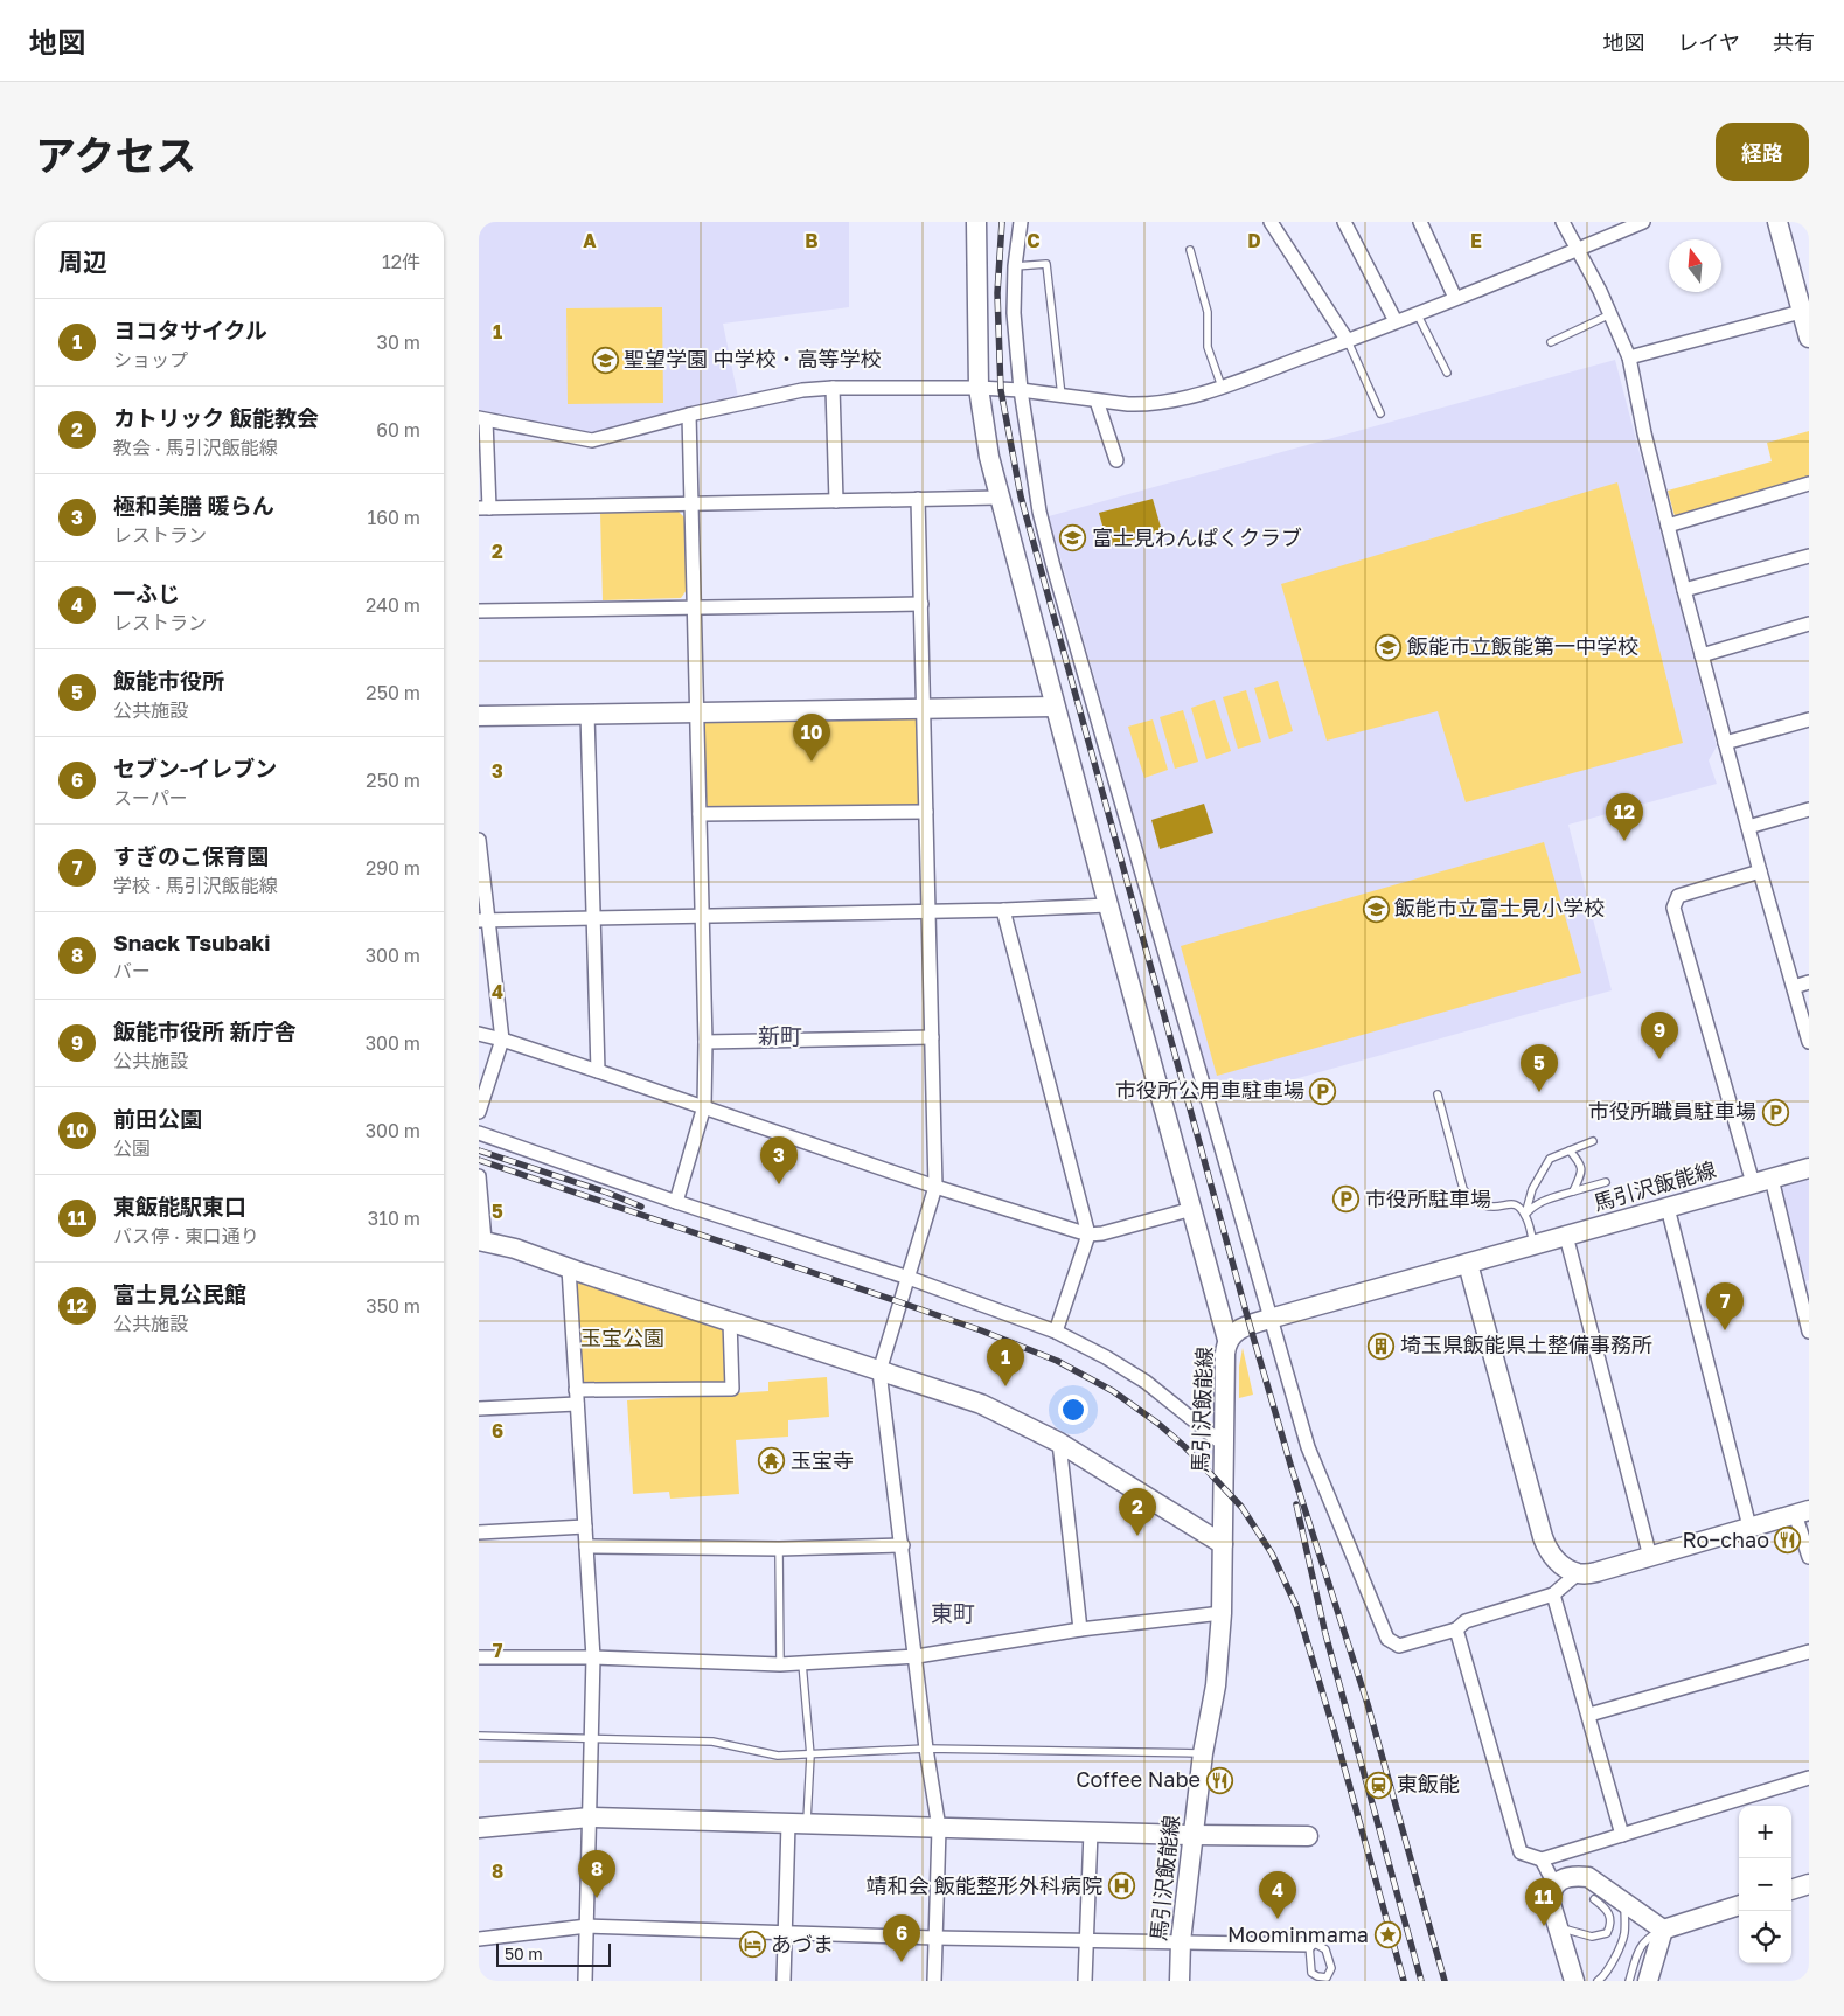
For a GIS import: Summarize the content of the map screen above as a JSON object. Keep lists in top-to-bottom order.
{
  "streets": {
    "street": ["馬引沢飯能線"]
  },
  "districts": ["新町", "東町"],
  "parks": ["玉宝公園"],
  "places": {
    "school or university": [
      "聖望学園 中学校・高等学校",
      "富士見わんぱくクラブ",
      "飯能市立飯能第一中学校",
      "飯能市立富士見小学校"
    ],
    "parking": ["市役所公用車駐車場", "市役所職員駐車場", "市役所駐車場"],
    "building": ["埼玉県飯能県土整備事務所"],
    "temple": ["玉宝寺"],
    "restaurant": ["Ro−chao", "Coffee Nabe"],
    "station": ["東飯能"],
    "hospital": ["靖和会 飯能整形外科病院"],
    "place": ["Moominmama"],
    "hotel": ["あづま"]
  },
  "scale_bar": "50 m",
  "north": "top",
  "page": {
    "header": "地図",
    "nav": ["地図", "レイヤ", "共有"],
    "title": "アクセス",
    "buttons": "経路",
    "heading": ["周辺", "12件"],
    "list": [
      {
        "mark": "1",
        "name": "ヨコタサイクル",
        "note": "ショップ",
        "value": "30 m"
      },
      {
        "mark": "2",
        "name": "カトリック 飯能教会",
        "note": "教会 · 馬引沢飯能線",
        "value": "60 m"
      },
      {
        "mark": "3",
        "name": "極和美膳 暖らん",
        "note": "レストラン",
        "value": "160 m"
      },
      {
        "mark": "4",
        "name": "一ふじ",
        "note": "レストラン",
        "value": "240 m"
      },
      {
        "mark": "5",
        "name": "飯能市役所",
        "note": "公共施設",
        "value": "250 m"
      },
      {
        "mark": "6",
        "name": "セブン-イレブン",
        "note": "スーパー",
        "value": "250 m"
      },
      {
        "mark": "7",
        "name": "すぎのこ保育園",
        "note": "学校 · 馬引沢飯能線",
        "value": "290 m"
      },
      {
        "mark": "8",
        "name": "Snack Tsubaki",
        "note": "バー",
        "value": "300 m"
      },
      {
        "mark": "9",
        "name": "飯能市役所 新庁舎",
        "note": "公共施設",
        "value": "300 m"
      },
      {
        "mark": "10",
        "name": "前田公園",
        "note": "公園",
        "value": "300 m"
      },
      {
        "mark": "11",
        "name": "東飯能駅東口",
        "note": "バス停 · 東口通り",
        "value": "310 m"
      },
      {
        "mark": "12",
        "name": "富士見公民館",
        "note": "公共施設",
        "value": "350 m"
      }
    ],
    "pins": [
      "10",
      "12",
      "9",
      "5",
      "3",
      "7",
      "1",
      "2",
      "8",
      "4",
      "11",
      "6"
    ],
    "map_buttons": ["+", "−"],
    "scale": "50 m"
  },
  "grid": {
    "columns": [
      "A",
      "B",
      "C",
      "D",
      "E"
    ],
    "rows": [
      "1",
      "2",
      "3",
      "4",
      "5",
      "6",
      "7",
      "8"
    ]
  }
}
